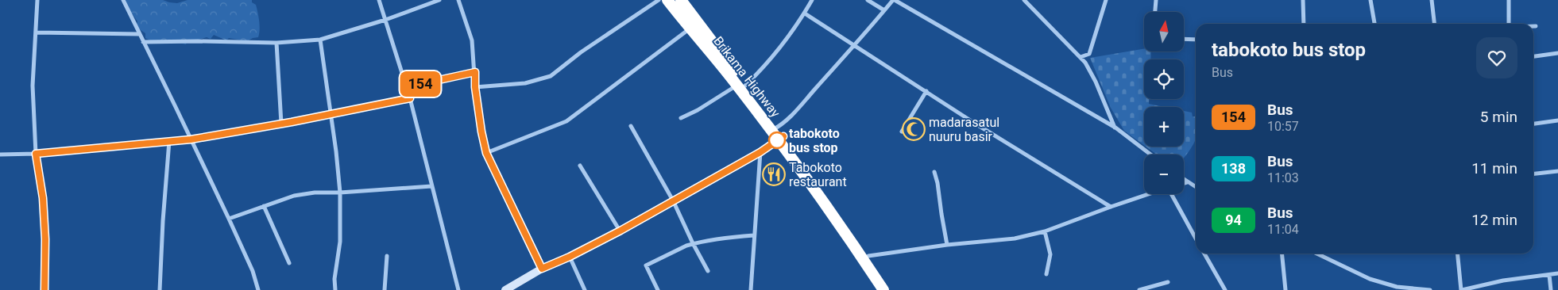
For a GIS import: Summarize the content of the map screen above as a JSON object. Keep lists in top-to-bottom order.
{
  "streets": {
    "highway": ["Brikama Highway"]
  },
  "places": {
    "mosque": ["madarasatul nuuru basir"],
    "other": ["tabokoto bus stop"],
    "restaurant": ["Tabokoto restaurant"]
  },
  "lines": ["bus line 154"],
  "north": "top",
  "page": {
    "on_map": "154",
    "map_buttons": ["+", "−"],
    "heading": ["tabokoto bus stop", "Bus"],
    "list": [
      {
        "mark": "154",
        "name": "Bus",
        "note": "10:57",
        "value": "5 min"
      },
      {
        "mark": "138",
        "name": "Bus",
        "note": "11:03",
        "value": "11 min"
      },
      {
        "mark": "94",
        "name": "Bus",
        "note": "11:04",
        "value": "12 min"
      }
    ]
  }
}
